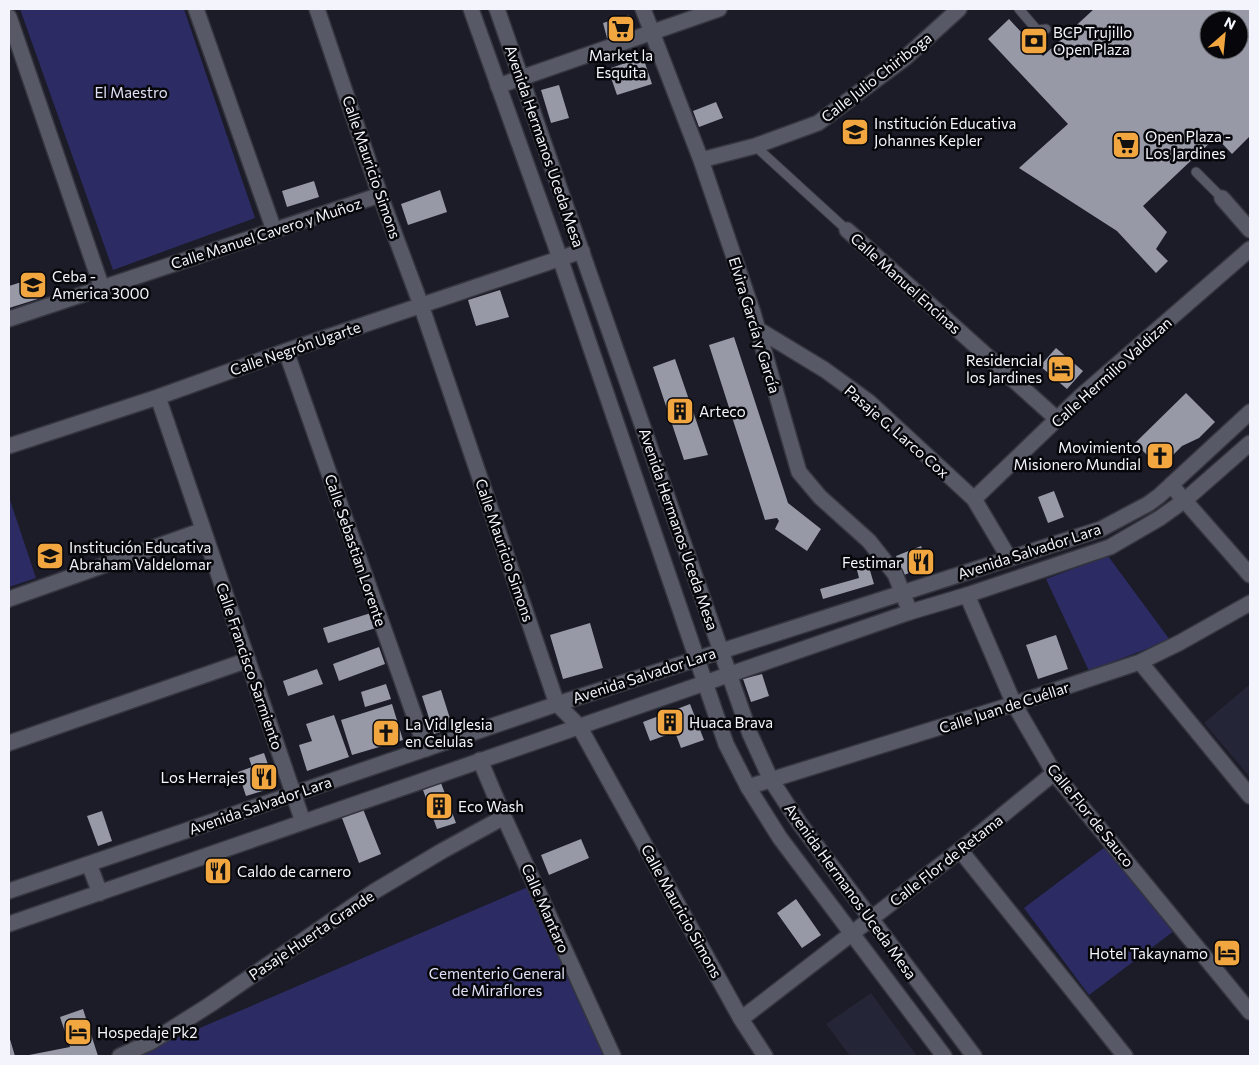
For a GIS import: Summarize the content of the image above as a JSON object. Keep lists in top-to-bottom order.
{
  "streets": {
    "street": [
      "Calle Julio Chiriboga",
      "Avenida Hermanos Uceda Mesa",
      "Calle Mauricio Simons",
      "Calle Manuel Cavero y Muñoz",
      "Calle Manuel Encinas",
      "Elvira García y García",
      "Calle Negrón Ugarte",
      "Calle Hermilio Valdizan",
      "Pasaje G. Larco Cox",
      "Calle Sebastian Lorente",
      "Avenida Salvador Lara",
      "Calle Francisco Sarmiento",
      "Calle Juan de Cuéllar",
      "Calle Flor de Sauco",
      "Calle Flor de Retama",
      "Calle Mantaro",
      "Pasaje Huerta Grande"
    ]
  },
  "crossings": [
    ["Calle Julio Chiriboga", "Calle Manuel Encinas"],
    ["Calle Julio Chiriboga", "Elvira García y García"],
    ["Avenida Hermanos Uceda Mesa", "Calle Negrón Ugarte"],
    ["Avenida Hermanos Uceda Mesa", "Avenida Salvador Lara"],
    ["Avenida Hermanos Uceda Mesa", "Calle Juan de Cuéllar"],
    ["Avenida Hermanos Uceda Mesa", "Calle Flor de Retama"],
    ["Calle Mauricio Simons", "Calle Manuel Cavero y Muñoz"],
    ["Calle Mauricio Simons", "Calle Negrón Ugarte"],
    ["Calle Mauricio Simons", "Avenida Salvador Lara"],
    ["Calle Mauricio Simons", "Calle Flor de Retama"],
    ["Calle Manuel Encinas", "Calle Hermilio Valdizan"],
    ["Elvira García y García", "Pasaje G. Larco Cox"],
    ["Elvira García y García", "Avenida Salvador Lara"],
    ["Calle Negrón Ugarte", "Calle Sebastian Lorente"],
    ["Calle Negrón Ugarte", "Calle Francisco Sarmiento"],
    ["Calle Hermilio Valdizan", "Pasaje G. Larco Cox"],
    ["Pasaje G. Larco Cox", "Avenida Salvador Lara"],
    ["Calle Sebastian Lorente", "Avenida Salvador Lara"],
    ["Avenida Salvador Lara", "Calle Francisco Sarmiento"],
    ["Avenida Salvador Lara", "Calle Flor de Sauco"],
    ["Avenida Salvador Lara", "Calle Mantaro"],
    ["Calle Juan de Cuéllar", "Calle Flor de Sauco"],
    ["Calle Flor de Sauco", "Calle Flor de Retama"],
    ["Calle Mantaro", "Pasaje Huerta Grande"]
  ],
  "parks": ["El Maestro", "Cementerio General de Miraflores"],
  "places": {
    "supermarket": ["Market la Esquita", "Open Plaza - Los Jardines"],
    "bank": ["BCP Trujillo Open Plaza"],
    "school or university": ["Institución Educativa Johannes Kepler", "Ceba - America 3000", "Institución Educativa Abraham Valdelomar"],
    "hotel": ["Residencial los Jardines", "Hotel Takaynamo", "Hospedaje Pk2"],
    "building": ["Arteco", "Huaca Brava", "Eco Wash"],
    "church": ["Movimiento Misionero Mundial", "La Vid Iglesia en Celulas"],
    "restaurant": ["Festimar", "Los Herrajes", "Caldo de carnero"]
  },
  "north": "top right"
}
